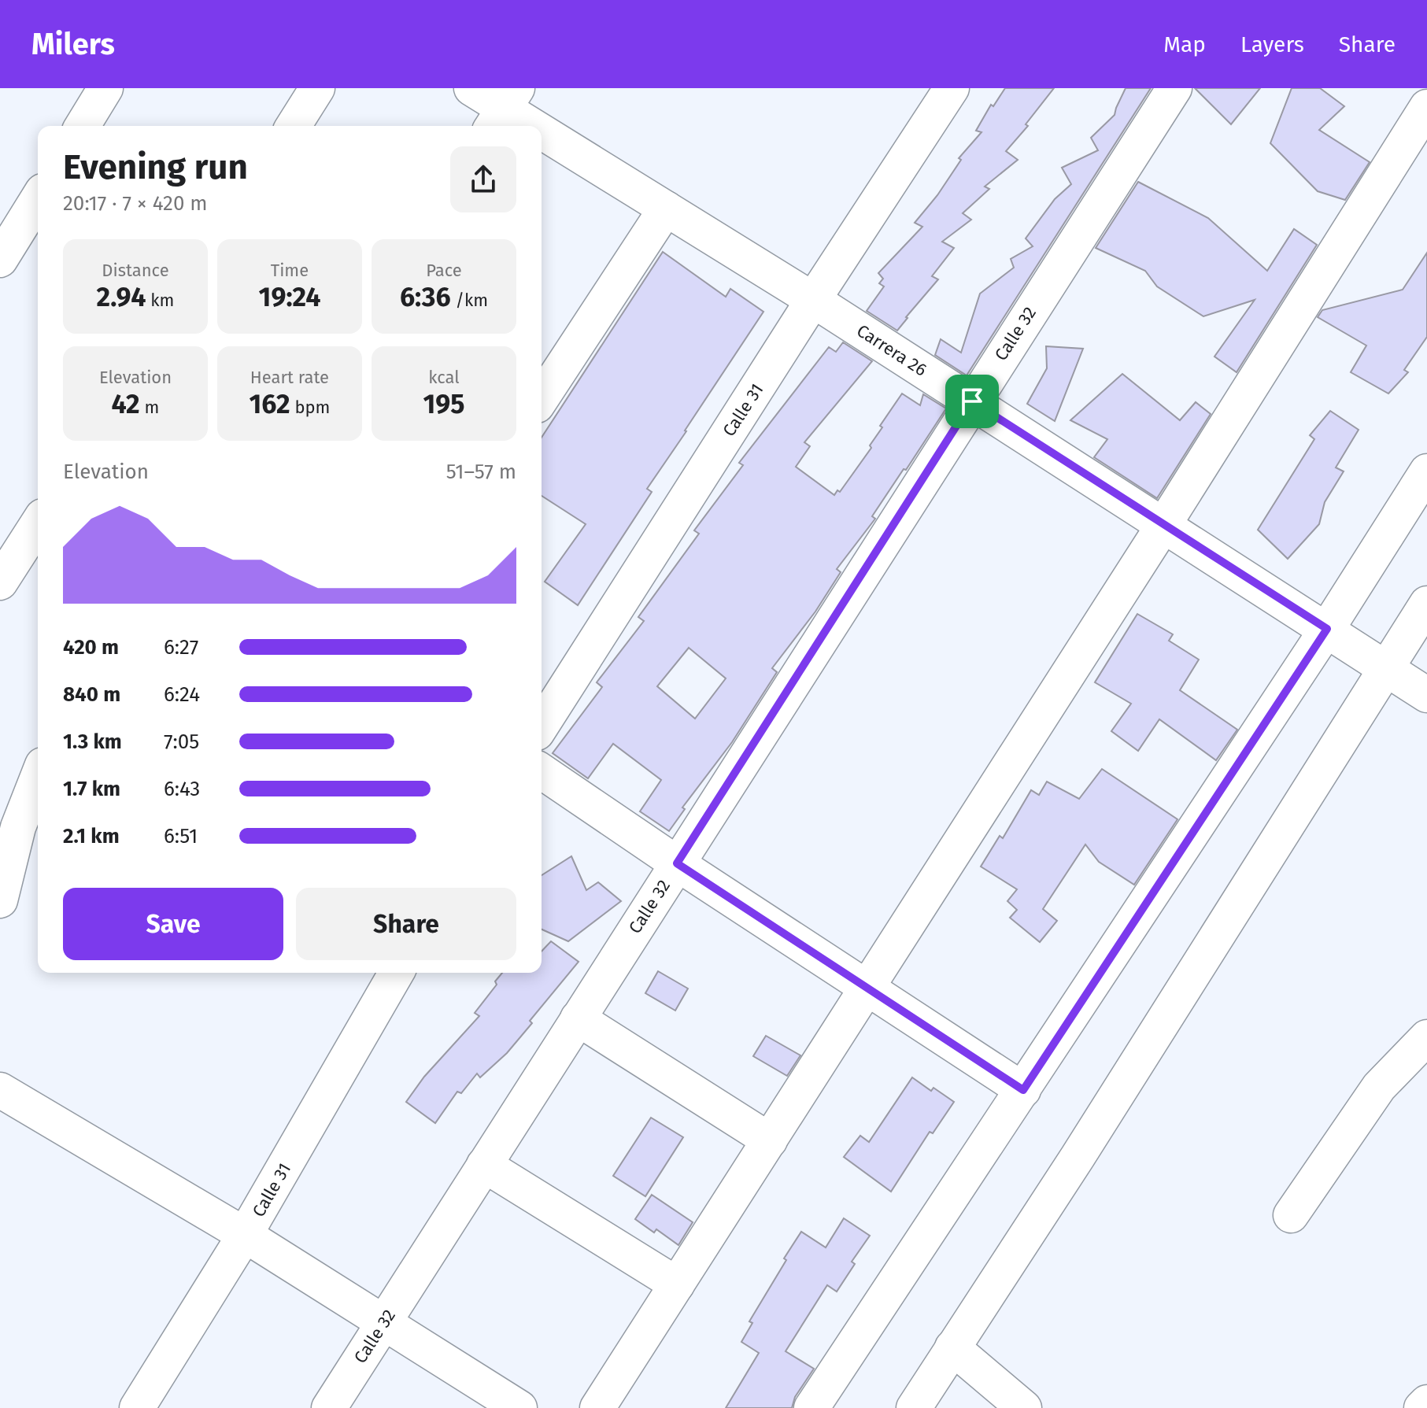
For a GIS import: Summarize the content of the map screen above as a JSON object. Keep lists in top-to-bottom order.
{
  "streets": {
    "street": ["Calle 32", "Carrera 26", "Calle 31"]
  },
  "crossings": [
    ["Calle 32", "Carrera 26"],
    ["Carrera 26", "Calle 31"]
  ],
  "page": {
    "header": "Milers",
    "nav": ["Map", "Layers", "Share"],
    "heading": ["Evening run", "20:17 · 7 × 420 m"],
    "stats": [
      ["Distance", "2.94 km"],
      ["Time", "19:24"],
      ["Pace", "6:36 /km"],
      ["Elevation", "42 m"],
      ["Heart rate", "162 bpm"],
      ["kcal", "195"]
    ],
    "chart": ["Elevation", "51–57 m"],
    "list": [
      {
        "name": "420 m",
        "note": "6:27"
      },
      {
        "name": "840 m",
        "note": "6:24"
      },
      {
        "name": "1.3 km",
        "note": "7:05"
      },
      {
        "name": "1.7 km",
        "note": "6:43"
      },
      {
        "name": "2.1 km",
        "note": "6:51"
      }
    ],
    "buttons": ["Save", "Share"]
  }
}
